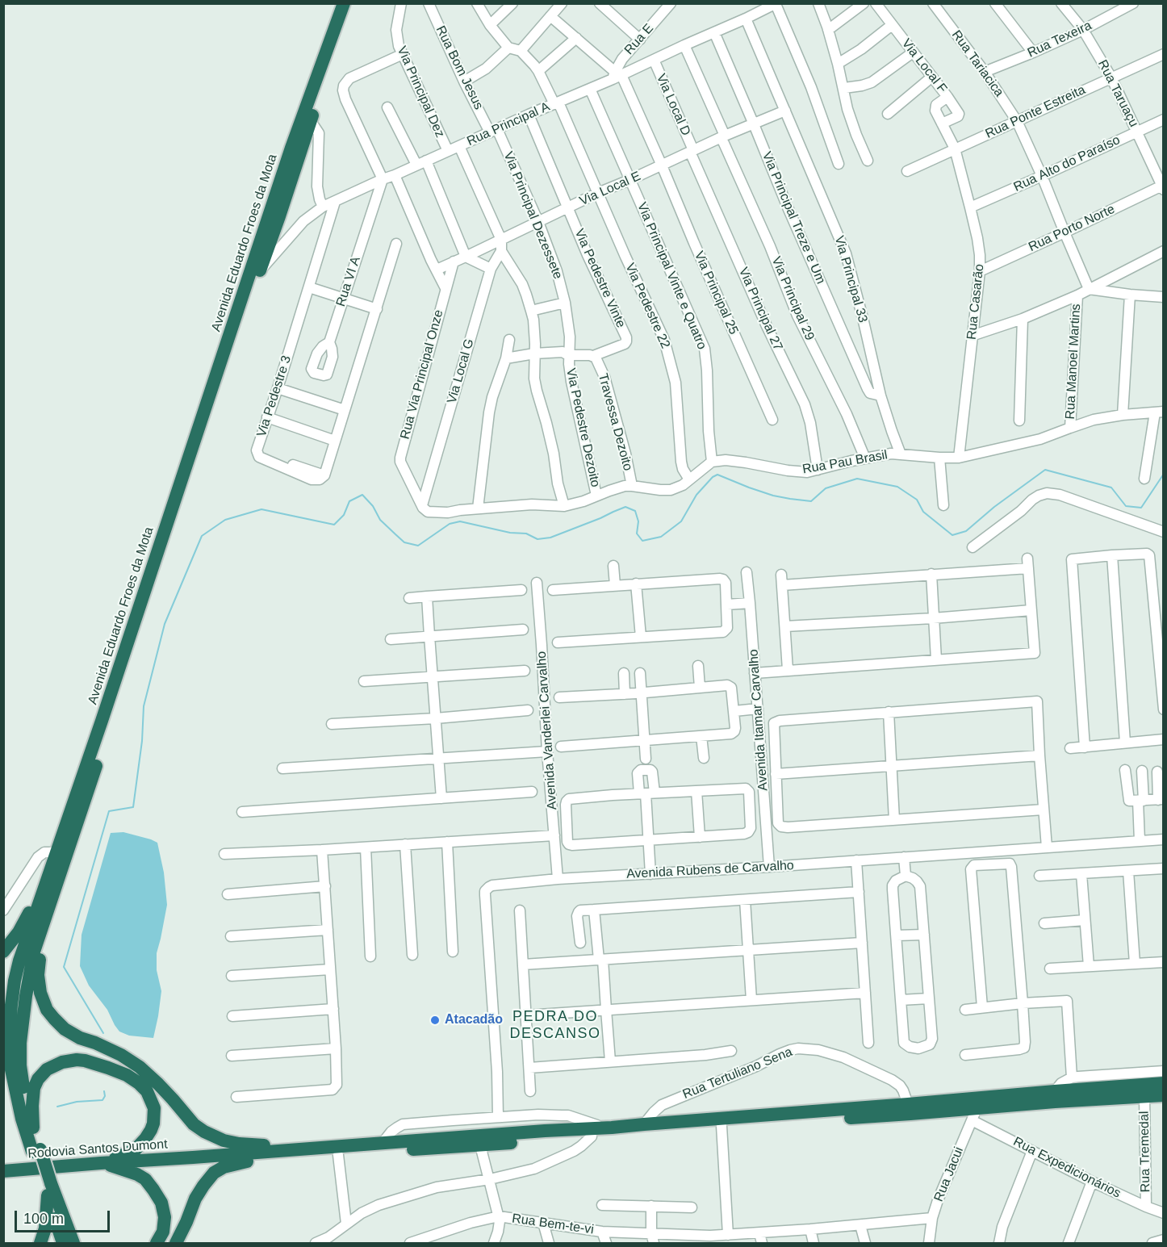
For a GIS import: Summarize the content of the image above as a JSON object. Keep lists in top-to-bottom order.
{
  "streets": {
    "highway": ["Avenida Eduardo Froes da Mota", "Rodovia Santos Dumont"],
    "street": [
      "Rua E",
      "Rua Texeira",
      "Rua Tariacica",
      "Via Local F",
      "Rua Bom Jesus",
      "Via Principal Dez",
      "Rua Taruaçu",
      "Via Local D",
      "Rua Ponte Estreita",
      "Rua Principal A",
      "Rua Alto do Paraíso",
      "Via Local E",
      "Via Principal Dezessete",
      "Via Principal Treze e Um",
      "Rua Porto Norte",
      "Via Principal Vinte e Quatro",
      "Via Pedestre Vinte",
      "Via Principal 33",
      "Rua VI A",
      "Via Principal 25",
      "Via Principal 29",
      "Rua Casarão",
      "Via Pedestre 22",
      "Via Principal 27",
      "Rua Manoel Martins",
      "Via Local G",
      "Rua Via Principal Onze",
      "Via Pedestre 3",
      "Travessa Dezoito",
      "Via Pedestre Dezoito",
      "Rua Pau Brasil",
      "Avenida Itamar Carvalho",
      "Avenida Vanderlei Carvalho",
      "Avenida Rubens de Carvalho",
      "Rua Tertuliano Sena",
      "Rua Tremedal",
      "Rua Expedicionários",
      "Rua Jacui",
      "Rua Bem-te-vi"
    ]
  },
  "crossings": [
    ["Rua E", "Rua Principal A"],
    ["Rua E", "Via Principal 25"],
    ["Rua Texeira", "Rua Tariacica"],
    ["Rua Texeira", "Rua Taruaçu"],
    ["Rua Tariacica", "Rua Ponte Estreita"],
    ["Rua Tariacica", "Rua Alto do Paraíso"],
    ["Rua Tariacica", "Rua Porto Norte"],
    ["Via Local F", "Rua Casarão"],
    ["Rua Bom Jesus", "Rua Principal A"],
    ["Rua Bom Jesus", "Via Principal Dezessete"],
    ["Via Principal Dez", "Rua Principal A"],
    ["Rua Taruaçu", "Rua Ponte Estreita"],
    ["Rua Taruaçu", "Rua Alto do Paraíso"],
    ["Rua Taruaçu", "Rua Porto Norte"],
    ["Via Local D", "Rua Principal A"],
    ["Via Local D", "Via Local E"],
    ["Via Local D", "Via Principal 27"],
    ["Rua Ponte Estreita", "Rua Casarão"],
    ["Rua Principal A", "Via Principal Dezessete"],
    ["Rua Principal A", "Via Principal Treze e Um"],
    ["Rua Principal A", "Avenida Eduardo Froes da Mota"],
    ["Rua Principal A", "Via Principal Vinte e Quatro"],
    ["Rua Principal A", "Via Principal 33"],
    ["Rua Principal A", "Rua VI A"],
    ["Rua Principal A", "Via Principal 25"],
    ["Rua Principal A", "Via Principal 29"],
    ["Rua Principal A", "Via Pedestre 22"],
    ["Rua Principal A", "Via Pedestre 3"],
    ["Rua Alto do Paraíso", "Rua Casarão"],
    ["Via Local E", "Via Principal Dezessete"],
    ["Via Local E", "Via Principal Treze e Um"],
    ["Via Local E", "Via Principal Vinte e Quatro"],
    ["Via Local E", "Via Pedestre Vinte"],
    ["Via Local E", "Via Principal 33"],
    ["Via Local E", "Via Principal 25"],
    ["Via Local E", "Via Principal 29"],
    ["Via Local E", "Via Pedestre 22"],
    ["Via Local E", "Via Principal 27"],
    ["Via Local E", "Rua Via Principal Onze"],
    ["Via Principal Dezessete", "Via Pedestre Dezoito"],
    ["Via Principal Treze e Um", "Via Principal 33"],
    ["Rua Porto Norte", "Rua Casarão"],
    ["Via Principal Vinte e Quatro", "Rua Pau Brasil"],
    ["Via Pedestre Vinte", "Travessa Dezoito"],
    ["Via Principal 33", "Rua Pau Brasil"],
    ["Via Principal 29", "Rua Pau Brasil"],
    ["Rua Casarão", "Rua Pau Brasil"],
    ["Via Principal 27", "Rua Pau Brasil"],
    ["Rua Manoel Martins", "Rua Pau Brasil"],
    ["Via Local G", "Rua Via Principal Onze"],
    ["Travessa Dezoito", "Via Pedestre Dezoito"],
    ["Avenida Itamar Carvalho", "Avenida Rubens de Carvalho"],
    ["Avenida Vanderlei Carvalho", "Avenida Rubens de Carvalho"],
    ["Rua Tremedal", "Rua Expedicionários"],
    ["Rua Expedicionários", "Rua Jacui"],
    ["Rua Jacui", "Rua Bem-te-vi"]
  ],
  "districts": ["PEDRA DO DESCANSO"],
  "places": ["Atacadão"],
  "scale_bar": "100 m"
}
